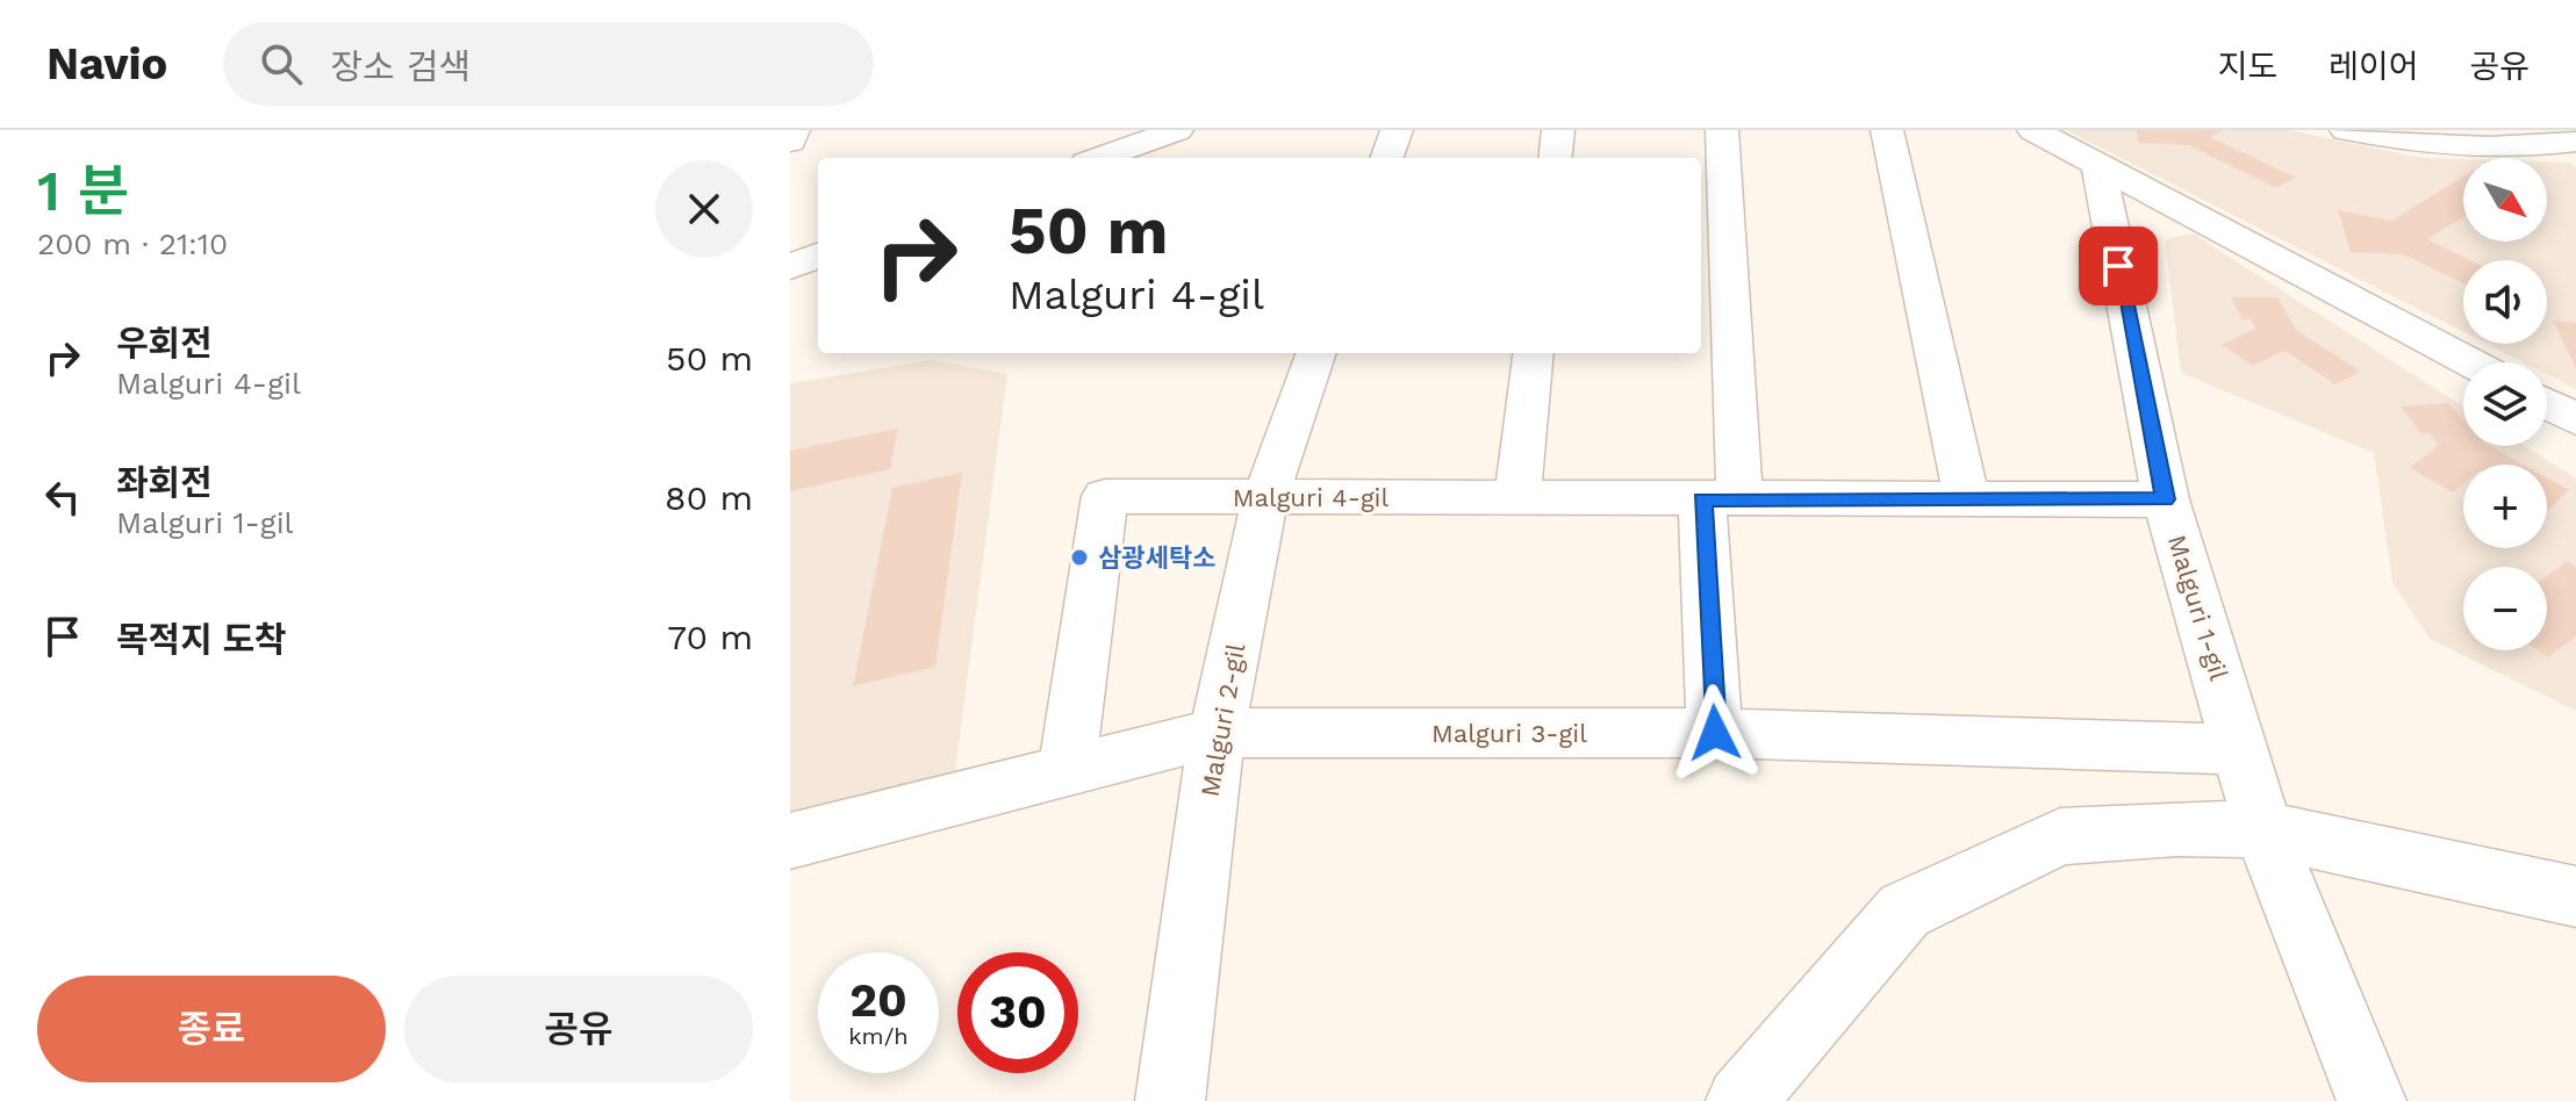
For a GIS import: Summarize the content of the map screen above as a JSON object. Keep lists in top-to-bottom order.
{
  "streets": {
    "street": [
      "Malguri 4-gil",
      "Malguri 1-gil",
      "Malguri 2-gil",
      "Malguri 3-gil"
    ]
  },
  "crossings": [
    ["Malguri 4-gil", "Malguri 1-gil"],
    ["Malguri 4-gil", "Malguri 2-gil"],
    ["Malguri 4-gil", "Malguri 3-gil"],
    ["Malguri 1-gil", "Malguri 3-gil"],
    ["Malguri 2-gil", "Malguri 3-gil"]
  ],
  "places": ["삼광세탁소"],
  "north": "bottom right",
  "page": {
    "header": "Navio",
    "search": "장소 검색",
    "nav": ["지도", "레이어", "공유"],
    "heading": ["1 분", "200 m · 21:10"],
    "map_buttons": ["+", "−"],
    "turn": ["50 m", "Malguri 4-gil"],
    "list": [
      {
        "name": "우회전",
        "note": "Malguri 4-gil",
        "value": "50 m"
      },
      {
        "name": "좌회전",
        "note": "Malguri 1-gil",
        "value": "80 m"
      },
      {
        "name": "목적지 도착",
        "value": "70 m"
      }
    ],
    "speed": "20 km/h",
    "limit": "30",
    "buttons": ["종료", "공유"]
  }
}
